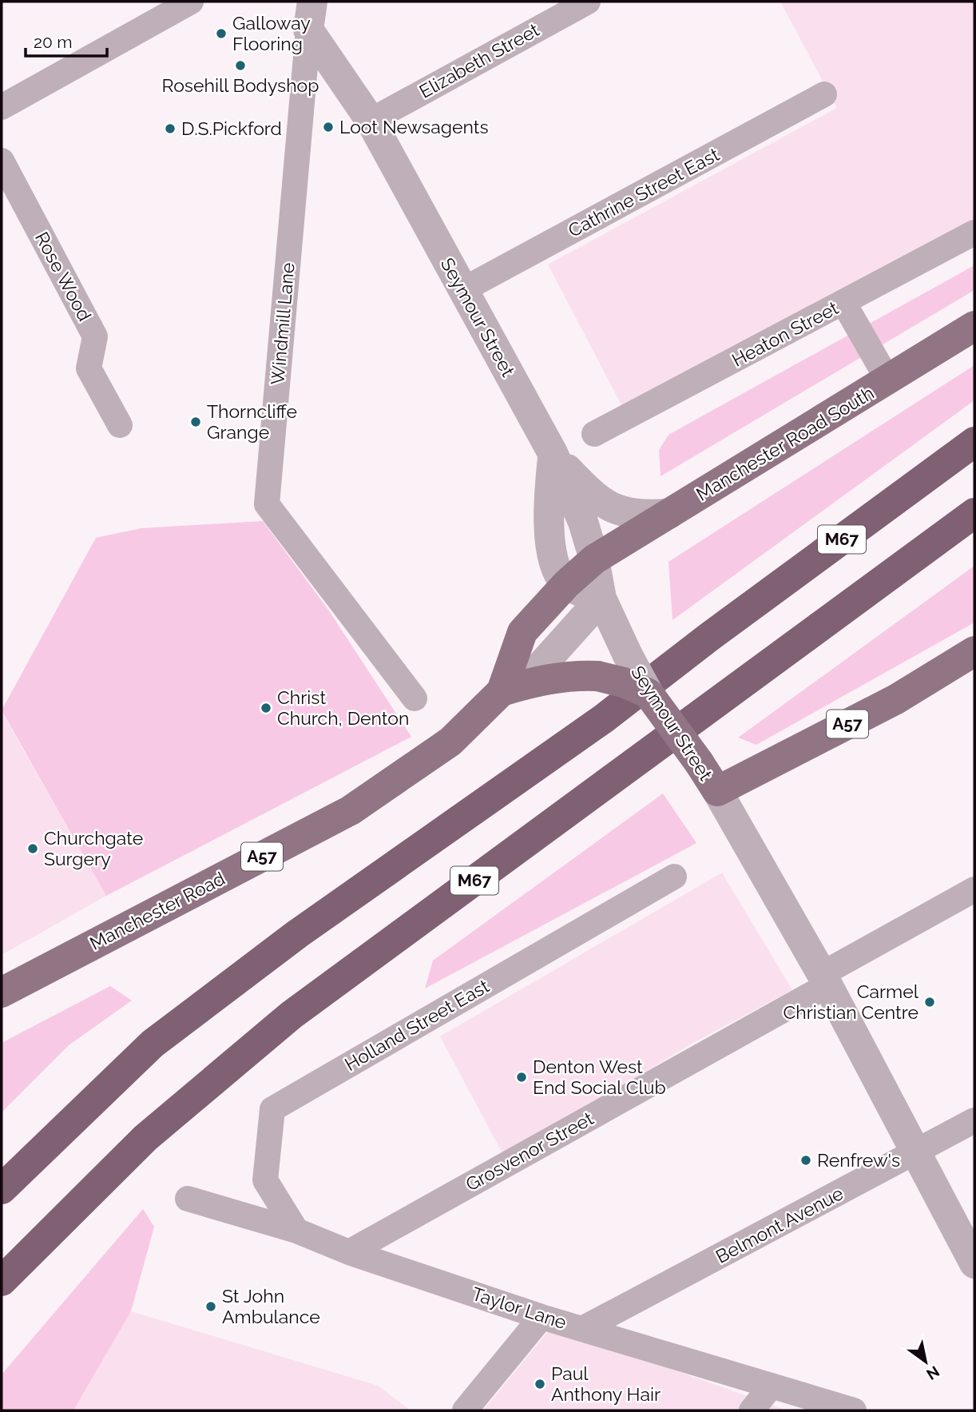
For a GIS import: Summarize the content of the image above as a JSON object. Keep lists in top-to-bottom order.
{
  "streets": {
    "highway": ["M67"],
    "main road": [
      "Seymour Street",
      "Manchester Road South",
      "A57",
      "Manchester Road"
    ],
    "street": [
      "Elizabeth Street",
      "Cathrine Street East",
      "Rose Wood",
      "Windmill Lane",
      "Heaton Street",
      "Holland Street East",
      "Grosvenor Street",
      "Belmont Avenue",
      "Taylor Lane"
    ]
  },
  "crossings": [
    ["Elizabeth Street", "Seymour Street"],
    ["Cathrine Street East", "Seymour Street"],
    ["Seymour Street", "Windmill Lane"],
    ["Seymour Street", "Manchester Road South"],
    ["Seymour Street", "A57"],
    ["Seymour Street", "Manchester Road"],
    ["Seymour Street", "Grosvenor Street"],
    ["Seymour Street", "Belmont Avenue"],
    ["Manchester Road South", "Manchester Road"],
    ["Holland Street East", "Taylor Lane"],
    ["Grosvenor Street", "Taylor Lane"],
    ["Belmont Avenue", "Taylor Lane"]
  ],
  "places": [
    "Galloway Flooring",
    "Rosehill Bodyshop",
    "Loot Newsagents",
    "D.S.Pickford",
    "Thorncliffe Grange",
    "Christ Church, Denton",
    "Churchgate Surgery",
    "Carmel Christian Centre",
    "Denton West End Social Club",
    "Renfrew's",
    "St John Ambulance",
    "Paul Anthony Hair"
  ],
  "scale_bar": "20 m",
  "north": "bottom right"
}
